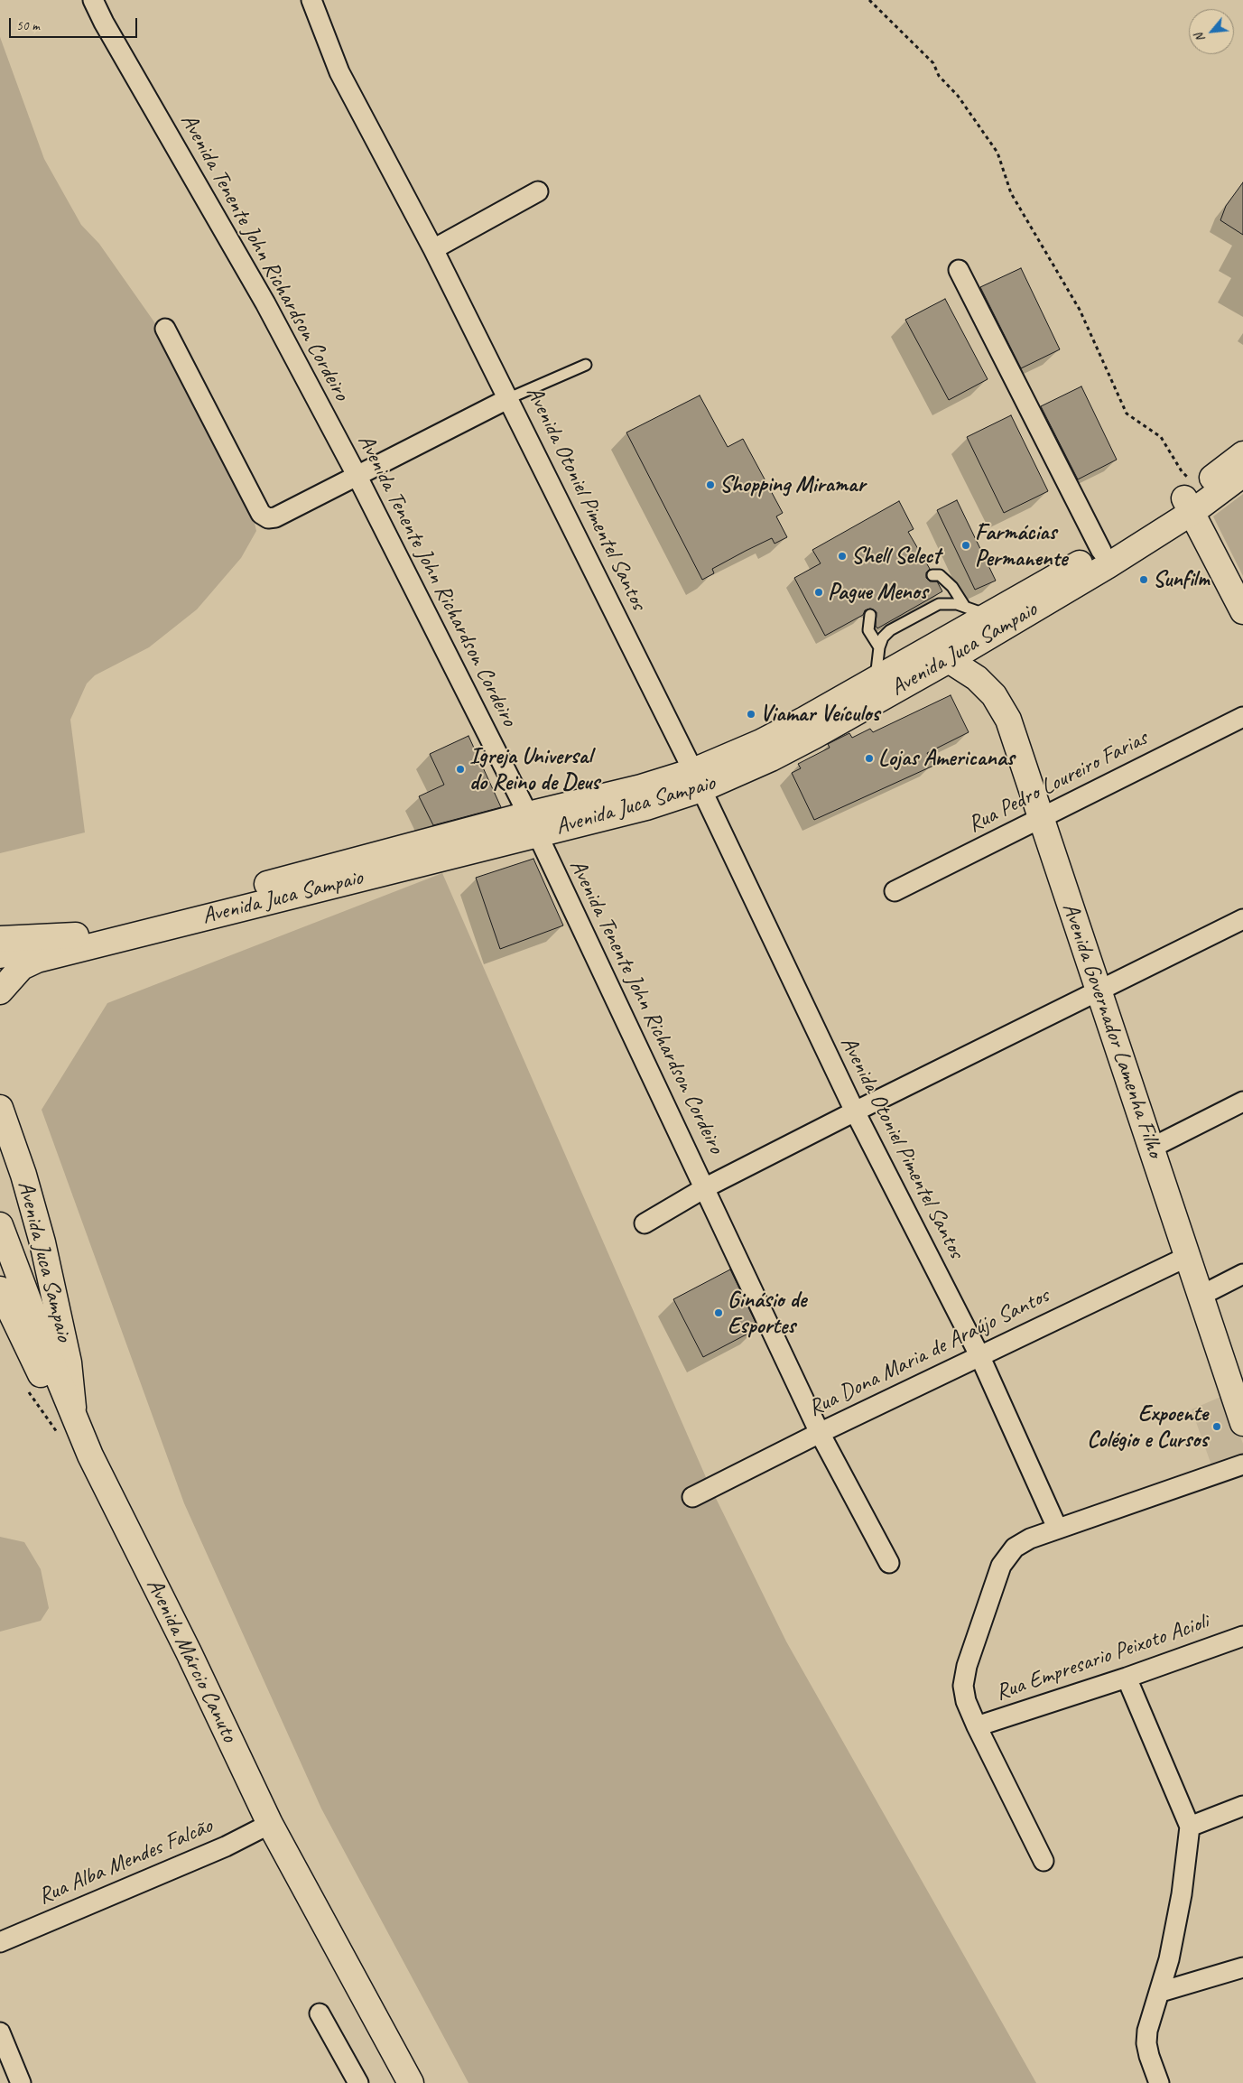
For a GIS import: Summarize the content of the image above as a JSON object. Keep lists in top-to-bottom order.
{
  "streets": {
    "main road": ["Avenida Juca Sampaio", "Avenida Governador Lamenha Filho", "Avenida Márcio Canuto"],
    "street": [
      "Avenida Tenente John Richardson Cordeiro",
      "Avenida Otoniel Pimentel Santos",
      "Rua Pedro Loureiro Farias",
      "Rua Dona Maria de Araújo Santos",
      "Rua Empresario Peixoto Acioli",
      "Rua Alba Mendes Falcão"
    ]
  },
  "crossings": [
    ["Avenida Tenente John Richardson Cordeiro", "Avenida Juca Sampaio"],
    ["Avenida Tenente John Richardson Cordeiro", "Rua Dona Maria de Araújo Santos"],
    ["Avenida Otoniel Pimentel Santos", "Avenida Juca Sampaio"],
    ["Avenida Otoniel Pimentel Santos", "Rua Dona Maria de Araújo Santos"],
    ["Avenida Juca Sampaio", "Avenida Governador Lamenha Filho"],
    ["Avenida Juca Sampaio", "Avenida Márcio Canuto"],
    ["Rua Pedro Loureiro Farias", "Avenida Governador Lamenha Filho"],
    ["Avenida Governador Lamenha Filho", "Rua Dona Maria de Araújo Santos"],
    ["Avenida Márcio Canuto", "Rua Alba Mendes Falcão"]
  ],
  "places": [
    "Shopping Miramar",
    "Farmácias Permanente",
    "Shell Select",
    "Sunfilm",
    "Pague Menos",
    "Viamar Veículos",
    "Lojas Americanas",
    "Igreja Universal do Reino de Deus",
    "Ginásio de Esportes",
    "Expoente Colégio e Cursos"
  ],
  "scale_bar": "50 m",
  "north": "bottom left"
}
